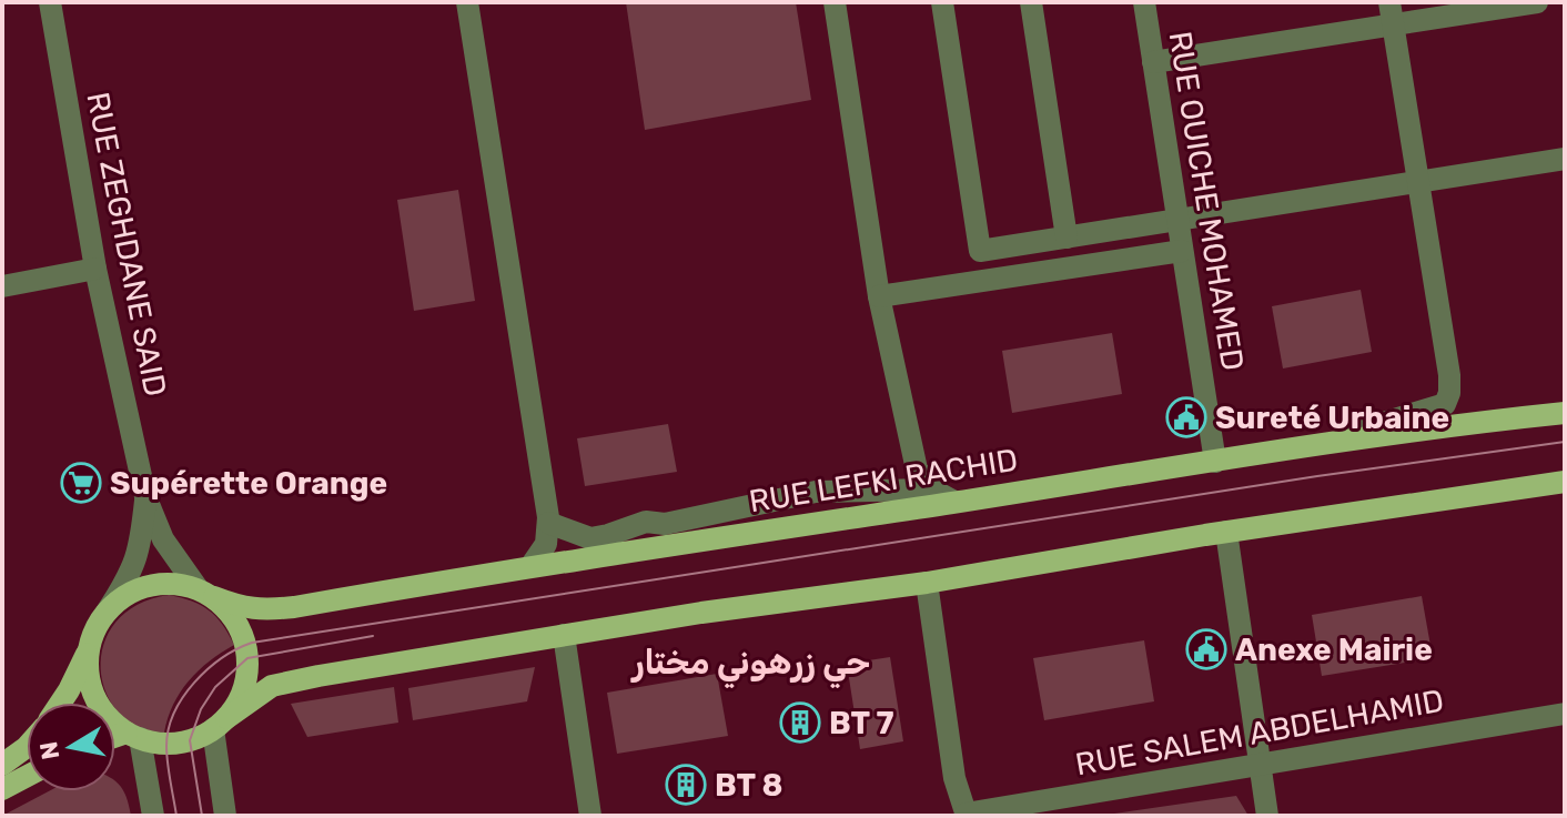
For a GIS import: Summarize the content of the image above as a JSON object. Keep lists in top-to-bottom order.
{
  "streets": {
    "main road": ["RUE LEFKI RACHID"],
    "street": ["RUE OUICHE MOHAMED", "RUE ZEGHDANE SAID", "RUE SALEM ABDELHAMID"]
  },
  "crossings": [
    ["RUE OUICHE MOHAMED", "RUE LEFKI RACHID"]
  ],
  "districts": ["حي زرهوني مختار"],
  "places": {
    "public building": ["Sureté Urbaine", "Anexe Mairie"],
    "supermarket": ["Supérette Orange"],
    "building": ["BT 7", "BT 8"]
  },
  "north": "left"
}
